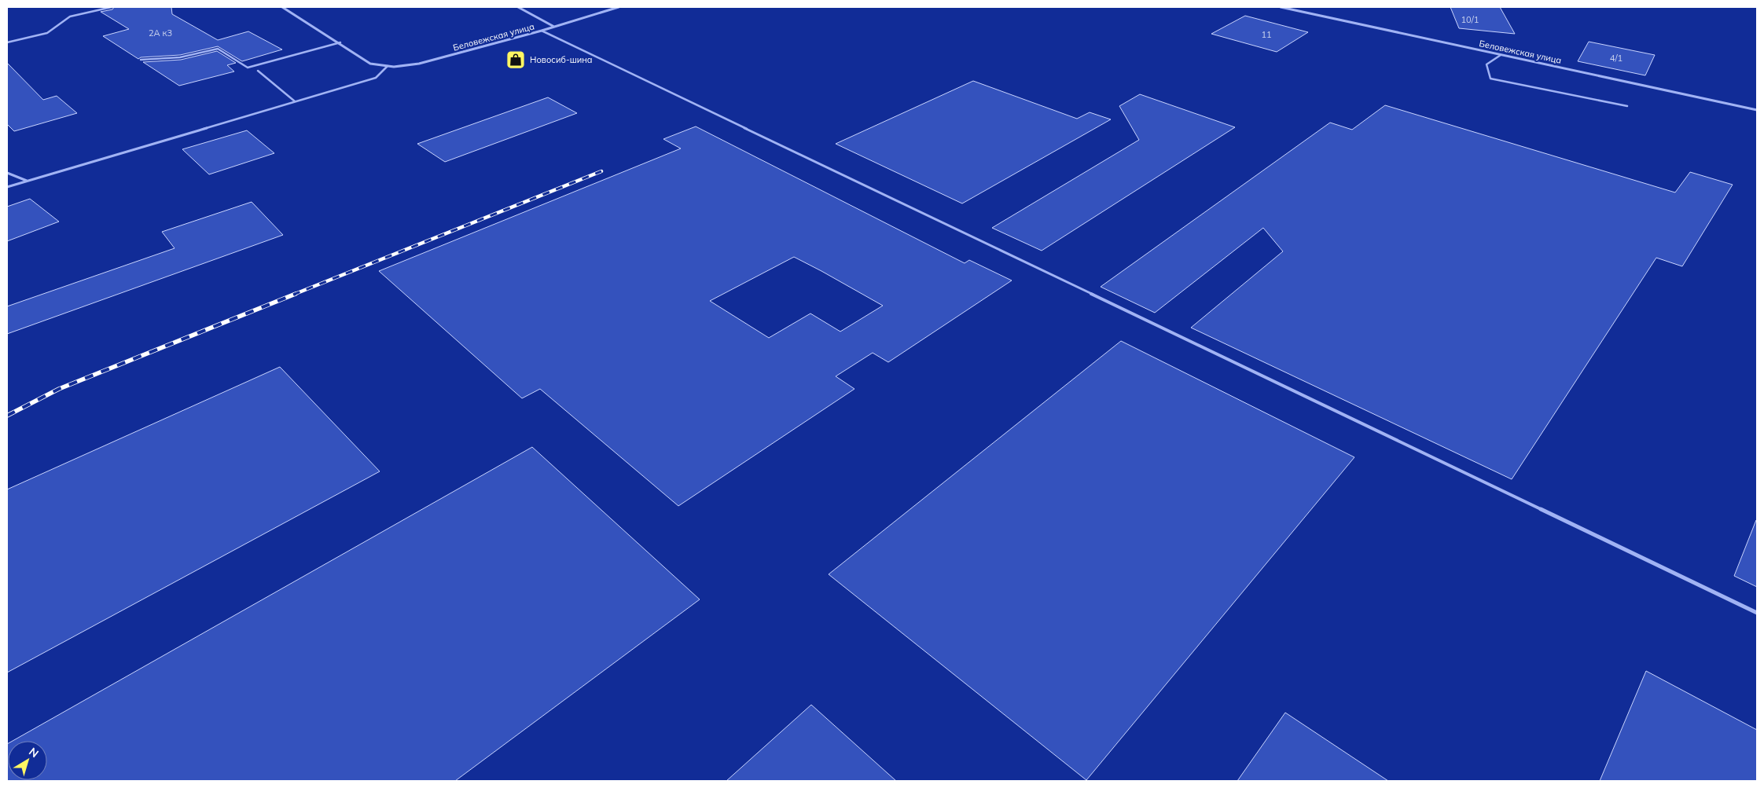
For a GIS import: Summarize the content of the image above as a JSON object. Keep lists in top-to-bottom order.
{
  "streets": {
    "street": ["Беловежская улица"]
  },
  "places": {
    "shop": ["Новосиб-шина"]
  },
  "house_numbers": [
    "10/1",
    "2А к3",
    "11",
    "4/1"
  ],
  "north": "top right"
}
